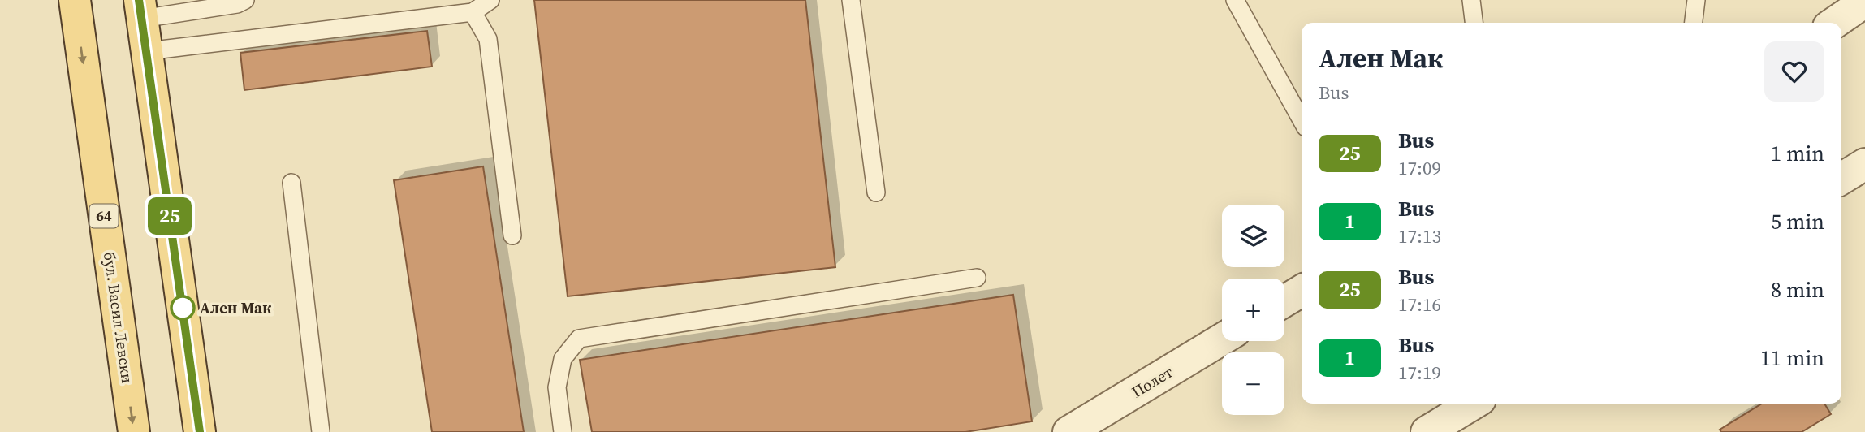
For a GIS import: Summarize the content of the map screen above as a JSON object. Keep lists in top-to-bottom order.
{
  "streets": {
    "main road": ["64", "бул. Васил Левски"],
    "street": ["Полет"]
  },
  "places": ["Ален Мак"],
  "lines": ["bus line 25"],
  "page": {
    "on_map": "25",
    "heading": ["Ален Мак", "Bus"],
    "list": [
      {
        "mark": "25",
        "name": "Bus",
        "note": "17:09",
        "value": "1 min"
      },
      {
        "mark": "1",
        "name": "Bus",
        "note": "17:13",
        "value": "5 min"
      },
      {
        "mark": "25",
        "name": "Bus",
        "note": "17:16",
        "value": "8 min"
      },
      {
        "mark": "1",
        "name": "Bus",
        "note": "17:19",
        "value": "11 min"
      }
    ],
    "map_buttons": ["+", "−"]
  }
}
